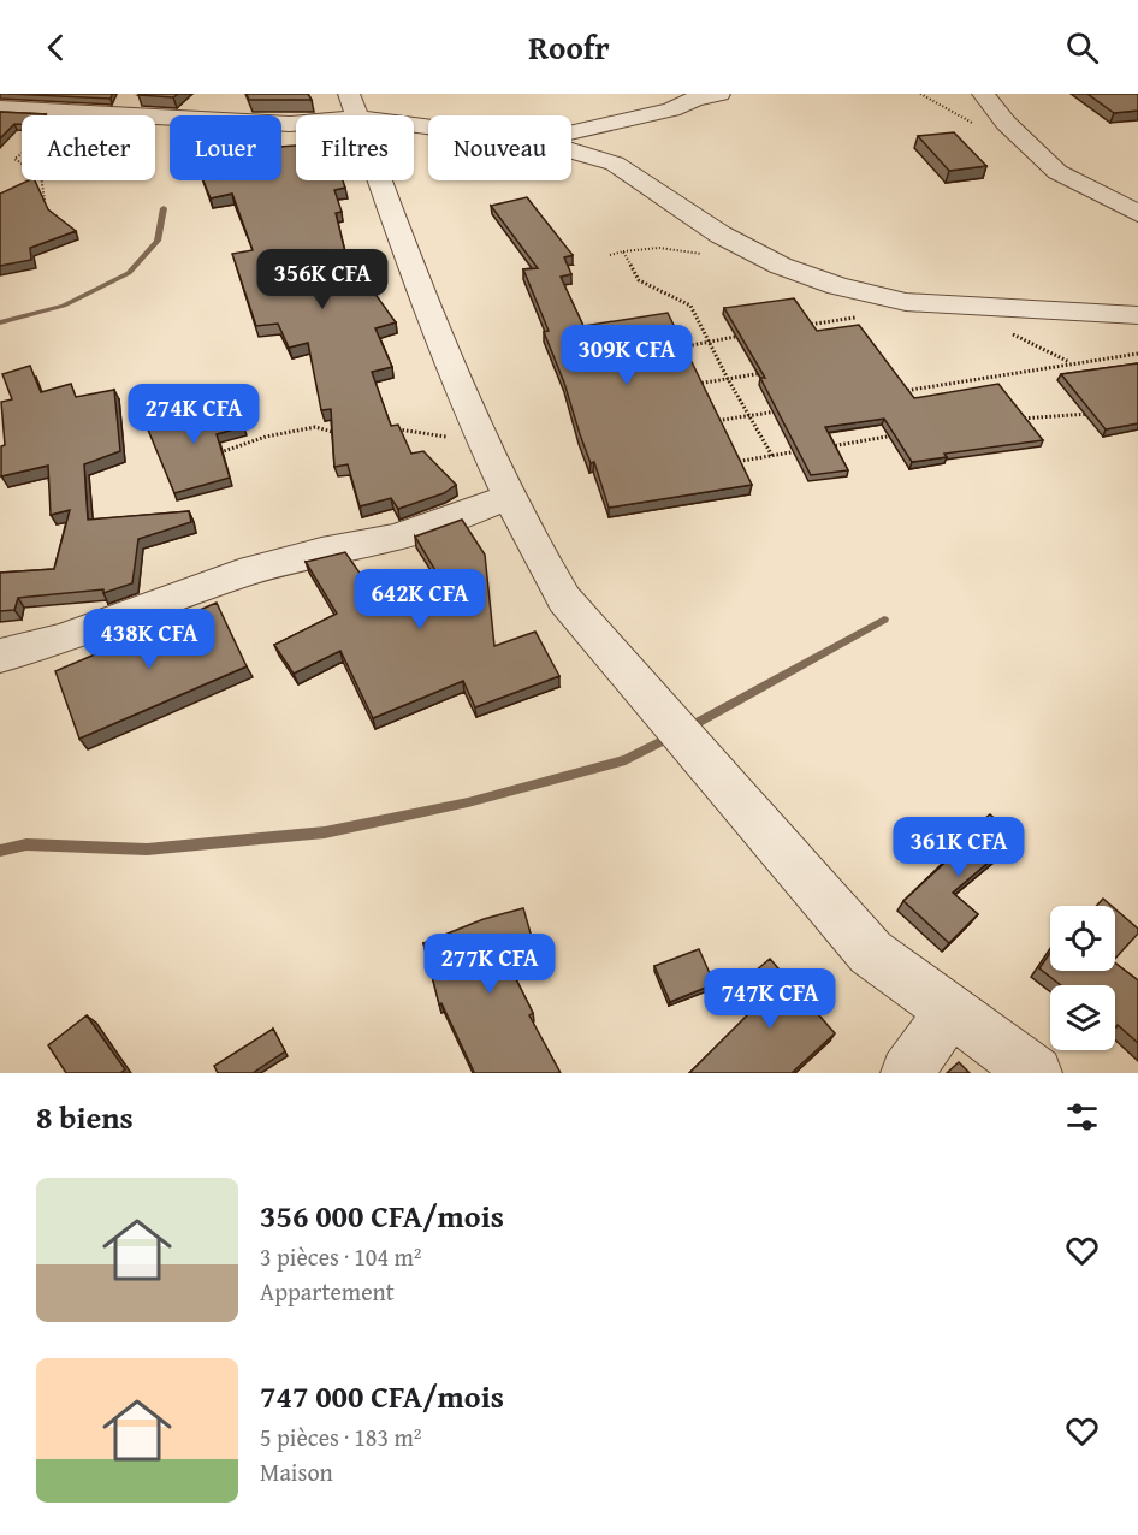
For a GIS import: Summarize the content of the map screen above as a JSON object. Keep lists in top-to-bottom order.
{
  "page": {
    "header": "Roofr",
    "chip": [
      "Acheter",
      "Louer",
      "Filtres",
      "Nouveau"
    ],
    "price": [
      "356K CFA",
      "309K CFA",
      "274K CFA",
      "642K CFA",
      "438K CFA",
      "361K CFA",
      "277K CFA",
      "747K CFA"
    ],
    "heading": "8 biens",
    "list": [
      {
        "name": "356 000 CFA/mois",
        "note": "3 pièces · 104 m² · Appartement"
      },
      {
        "name": "747 000 CFA/mois",
        "note": "5 pièces · 183 m² · Maison"
      }
    ]
  }
}
